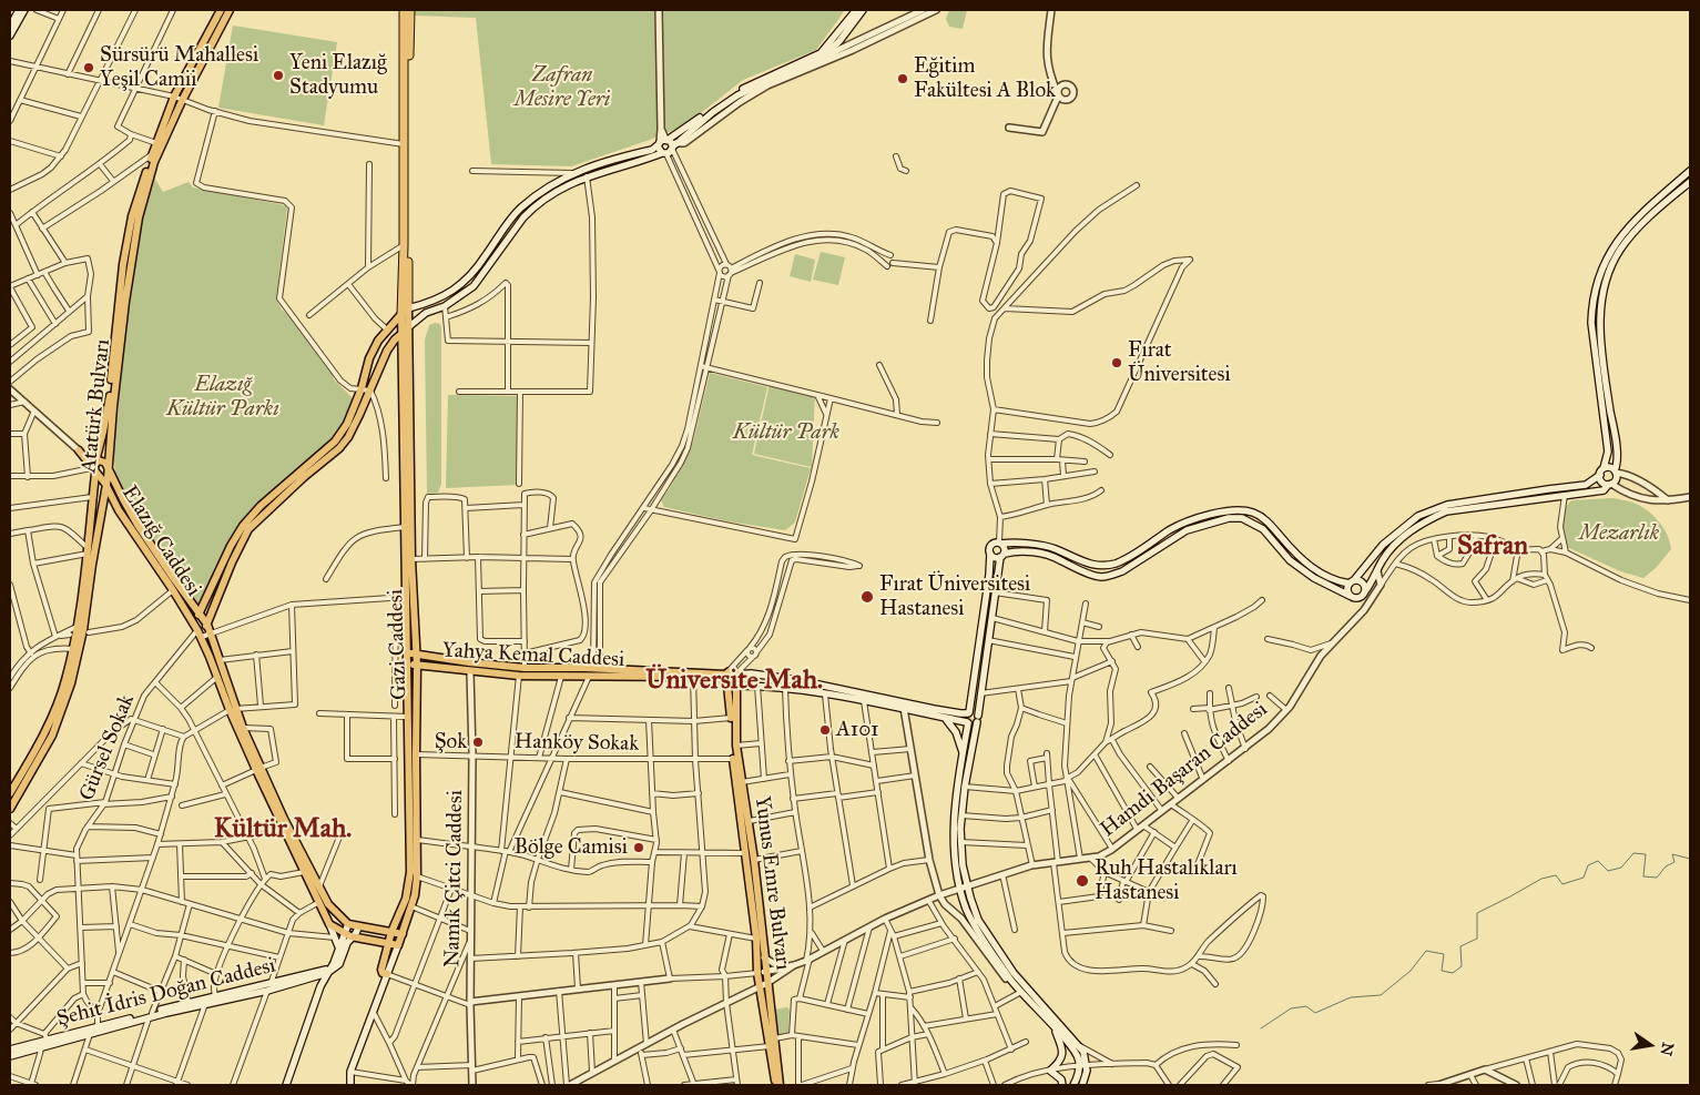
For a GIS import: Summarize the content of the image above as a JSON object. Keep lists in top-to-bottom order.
{
  "streets": {
    "main road": [
      "Atatürk Bulvarı",
      "Elazığ Caddesi",
      "Gazi Caddesi",
      "Yahya Kemal Caddesi",
      "Yunus Emre Bulvarı",
      "Şehit İdris Doğan Caddesi"
    ],
    "street": [
      "Hanköy Sokak",
      "Gürsel Sokak",
      "Hamdi Başaran Caddesi",
      "Namık Çitci Caddesi"
    ]
  },
  "crossings": [
    ["Atatürk Bulvarı", "Elazığ Caddesi"],
    ["Elazığ Caddesi", "Gürsel Sokak"],
    ["Gazi Caddesi", "Yahya Kemal Caddesi"],
    ["Gazi Caddesi", "Hanköy Sokak"],
    ["Yahya Kemal Caddesi", "Namık Çitci Caddesi"],
    ["Yahya Kemal Caddesi", "Yunus Emre Bulvarı"],
    ["Hanköy Sokak", "Namık Çitci Caddesi"],
    ["Hanköy Sokak", "Yunus Emre Bulvarı"],
    ["Hamdi Başaran Caddesi", "Yunus Emre Bulvarı"]
  ],
  "districts": ["Safran", "Üniversite Mah.", "Kültür Mah."],
  "parks": [
    "Zafran Mesire Yeri",
    "Elazığ Kültür Parkı",
    "Kültür Park",
    "Mezarlık"
  ],
  "places": [
    "Sürsürü Mahallesi Yeşil Camii",
    "Yeni Elazığ Stadyumu",
    "Eğitim Fakültesi A Blok",
    "Fırat Üniversitesi",
    "Fırat Üniversitesi Hastanesi",
    "A101",
    "Şok",
    "Bölge Camisi",
    "Ruh Hastalıkları Hastanesi"
  ],
  "north": "right"
}
